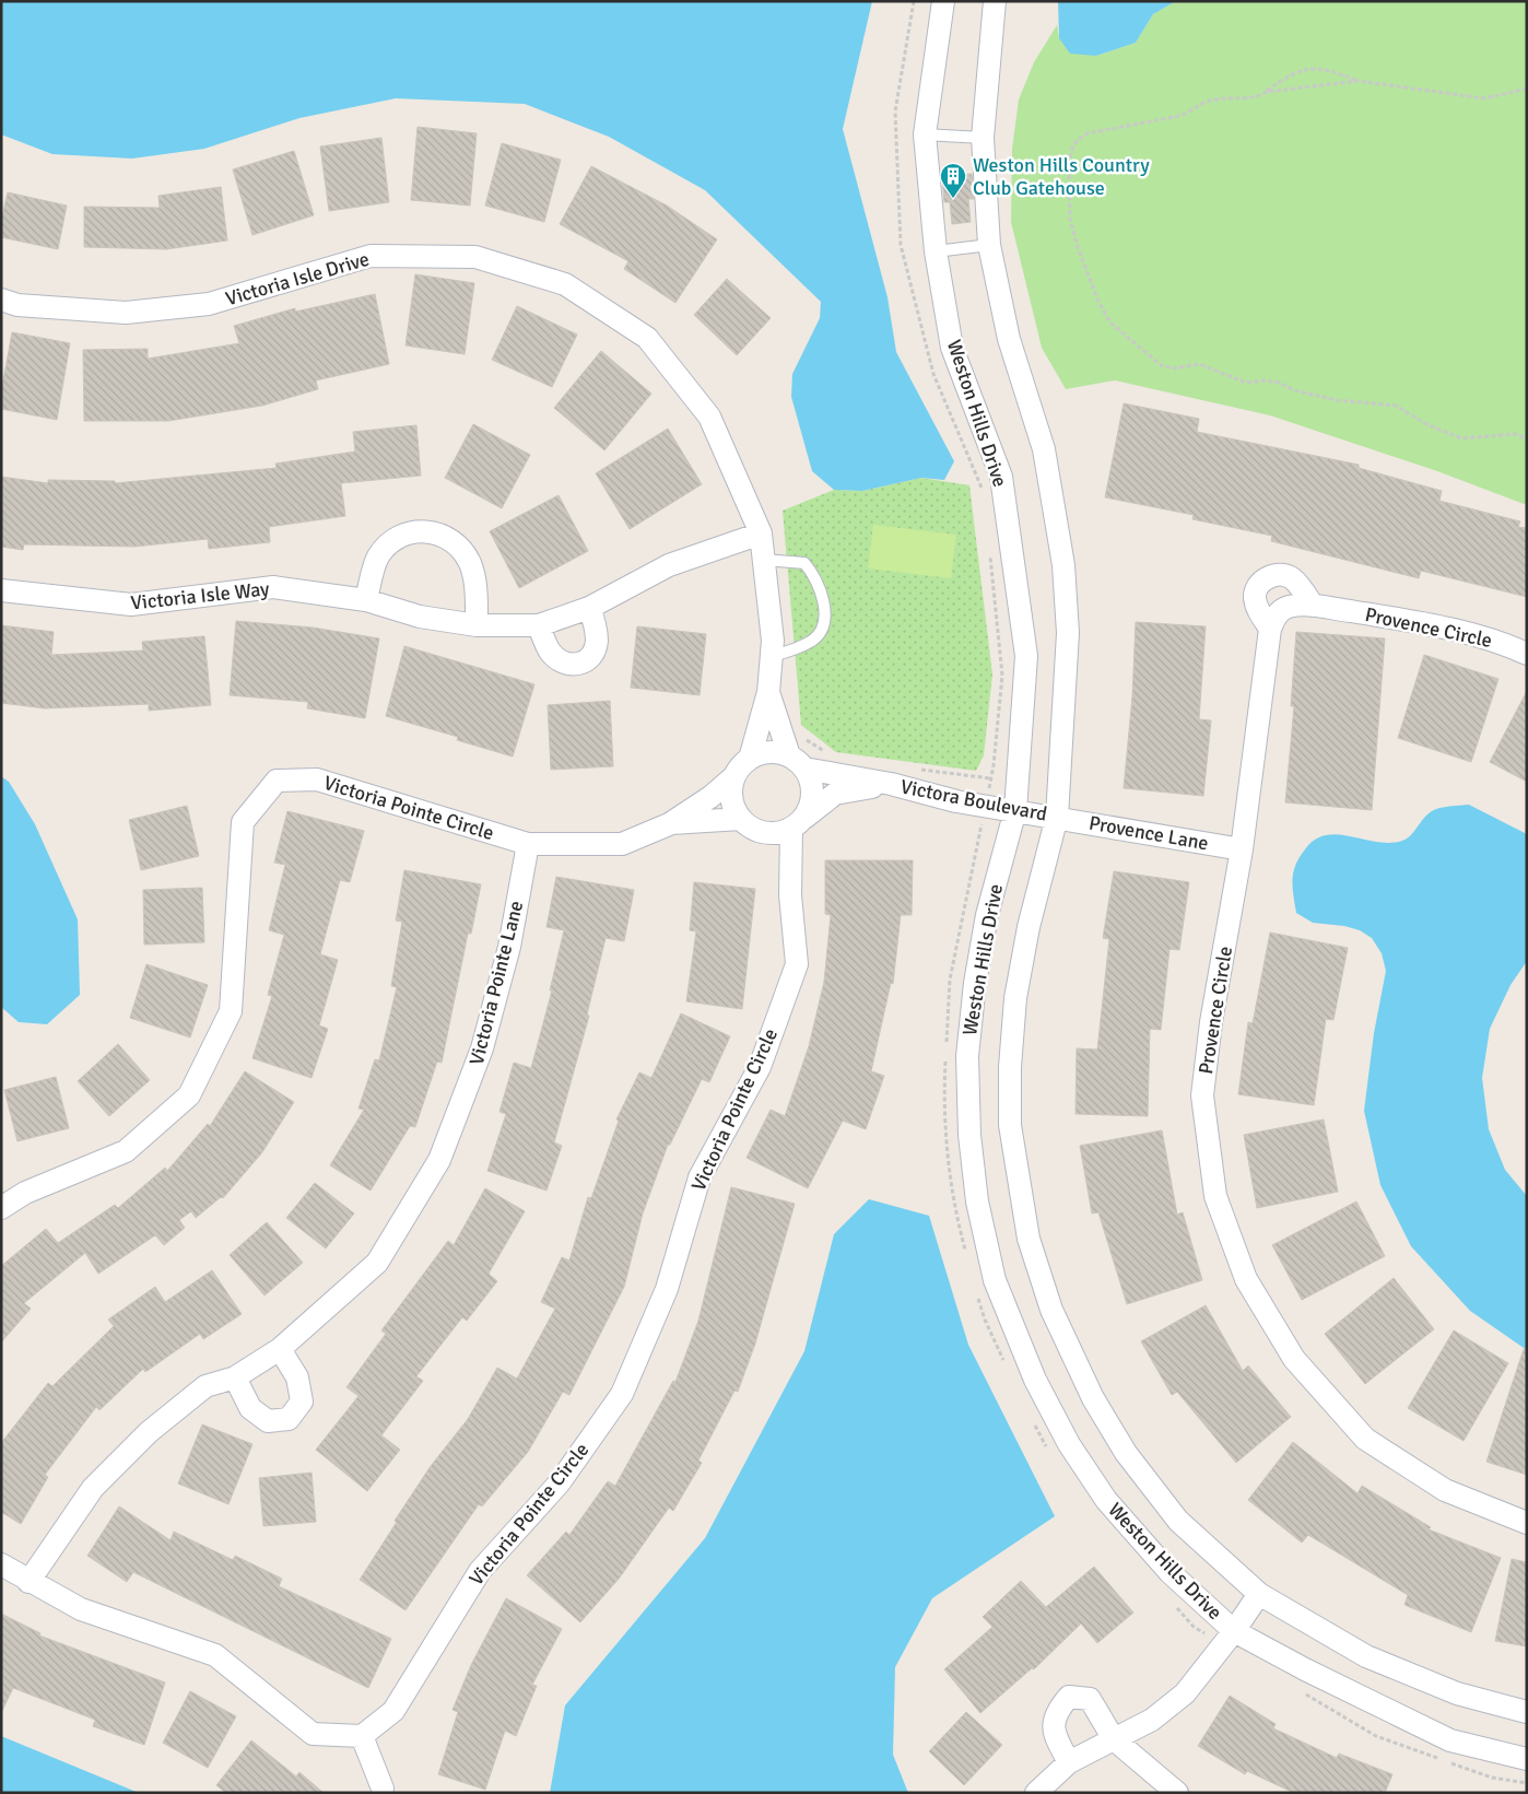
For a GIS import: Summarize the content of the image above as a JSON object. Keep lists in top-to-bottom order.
{
  "streets": {
    "street": [
      "Victoria Isle Drive",
      "Weston Hills Drive",
      "Victoria Isle Way",
      "Provence Circle",
      "Victora Boulevard",
      "Victoria Pointe Circle",
      "Provence Lane",
      "Victoria Pointe Lane"
    ]
  },
  "crossings": [
    ["Victoria Isle Drive", "Victoria Isle Way"],
    ["Victoria Isle Drive", "Victora Boulevard"],
    ["Victoria Isle Drive", "Victoria Pointe Circle"],
    ["Weston Hills Drive", "Victora Boulevard"],
    ["Weston Hills Drive", "Provence Lane"],
    ["Provence Circle", "Provence Lane"],
    ["Victora Boulevard", "Victoria Pointe Circle"],
    ["Victora Boulevard", "Provence Lane"],
    ["Victoria Pointe Circle", "Victoria Pointe Lane"]
  ],
  "places": {
    "building": ["Weston Hills Country Club Gatehouse"]
  }
}
